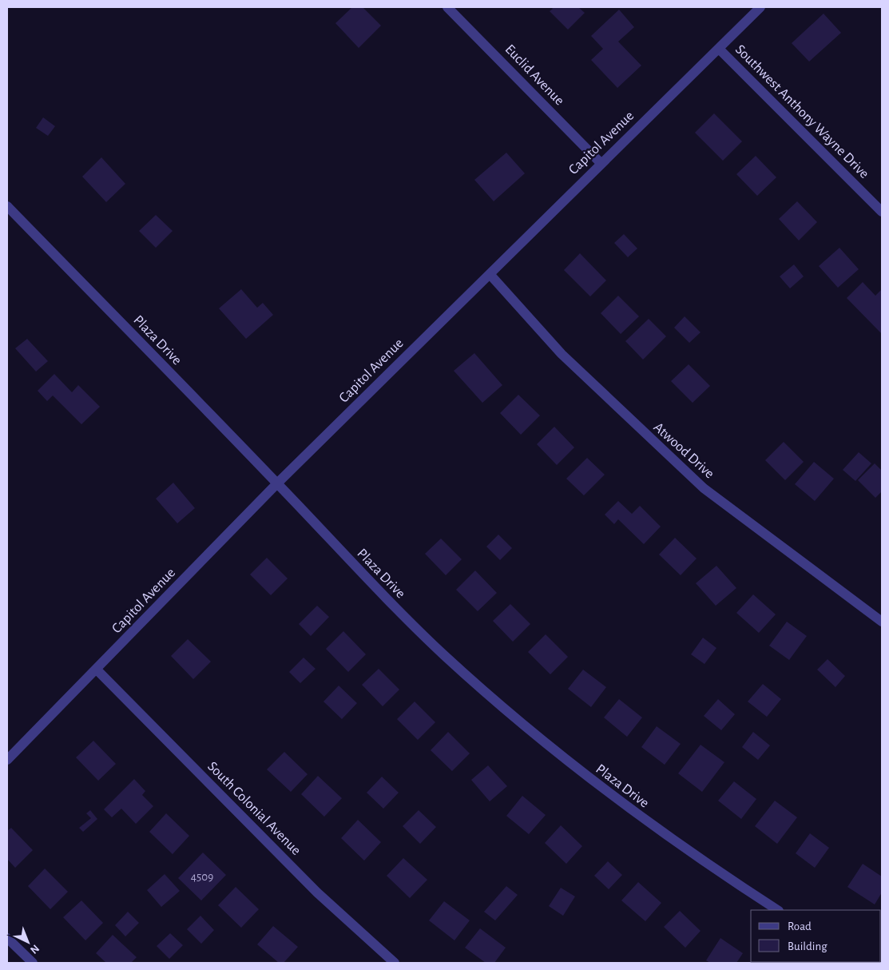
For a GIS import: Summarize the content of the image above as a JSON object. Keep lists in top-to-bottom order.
{
  "streets": {
    "street": [
      "Euclid Avenue",
      "Southwest Anthony Wayne Drive",
      "Capitol Avenue",
      "Plaza Drive",
      "Atwood Drive",
      "South Colonial Avenue"
    ]
  },
  "crossings": [
    ["Euclid Avenue", "Capitol Avenue"],
    ["Southwest Anthony Wayne Drive", "Capitol Avenue"],
    ["Capitol Avenue", "Plaza Drive"],
    ["Capitol Avenue", "Atwood Drive"],
    ["Capitol Avenue", "South Colonial Avenue"]
  ],
  "house_numbers": ["4509"],
  "legend": ["Road", "Building"],
  "north": "bottom right"
}
